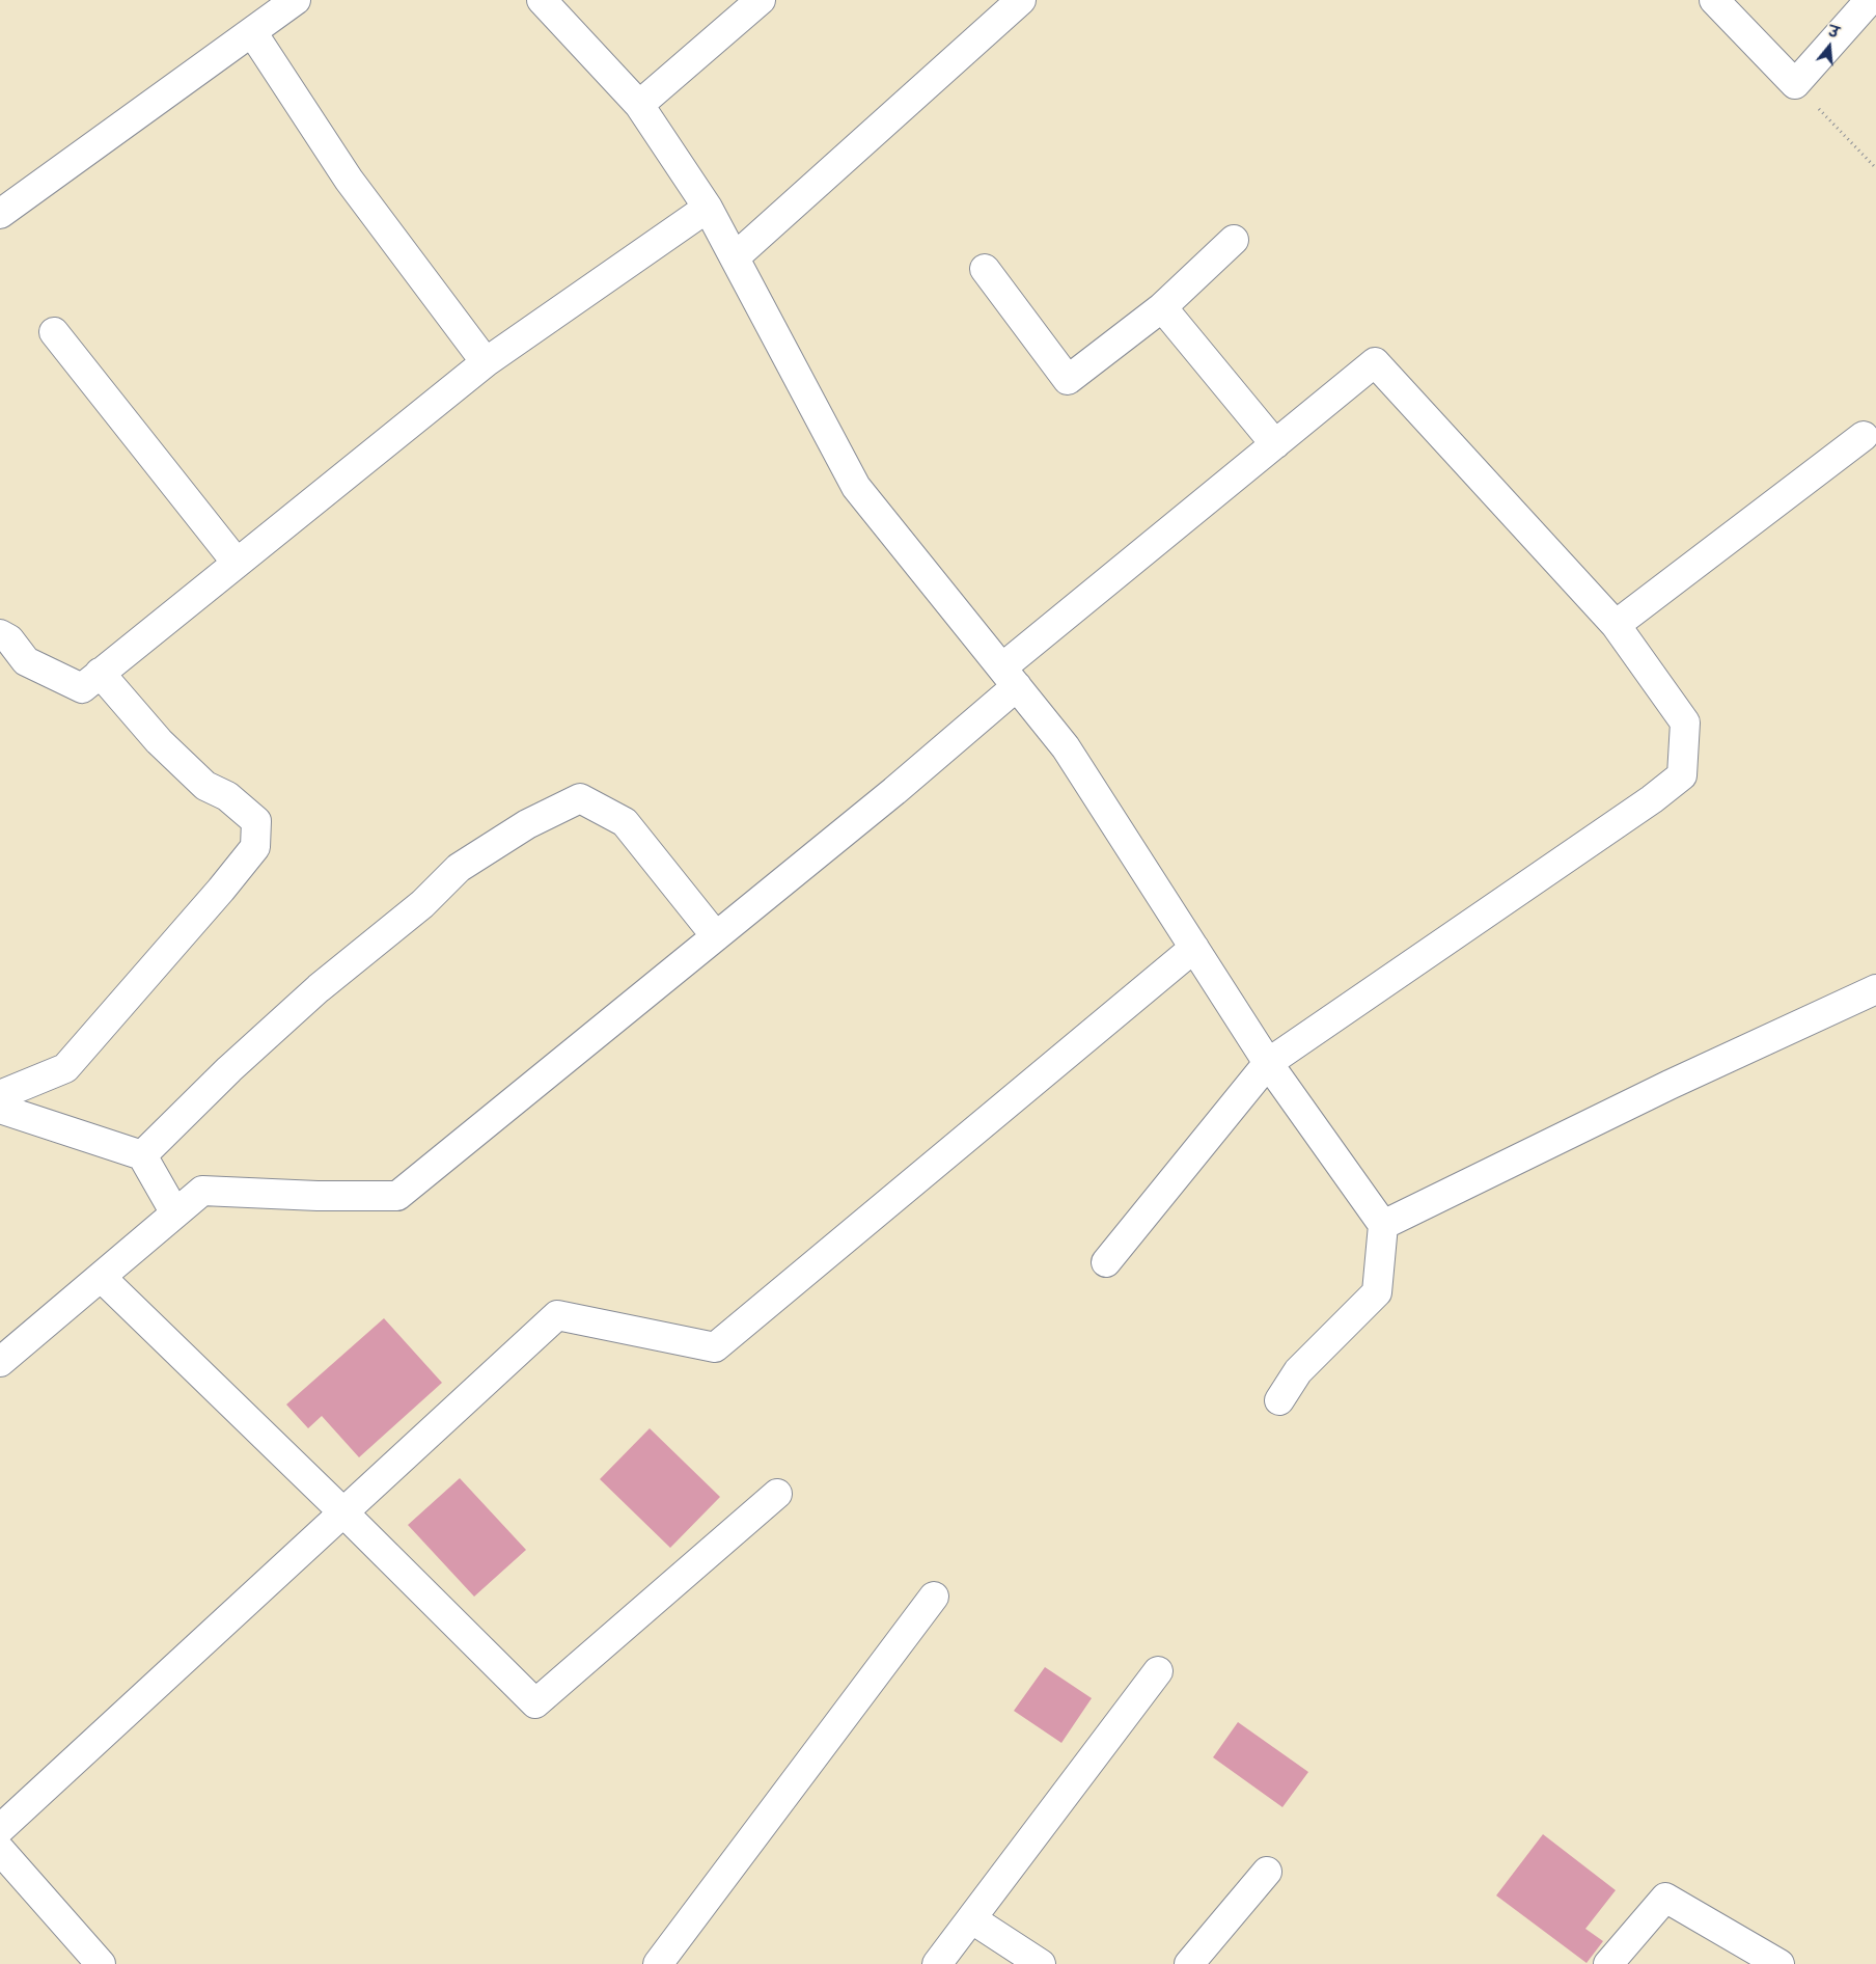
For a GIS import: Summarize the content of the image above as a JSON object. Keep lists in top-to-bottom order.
{
  "north": "top"
}
